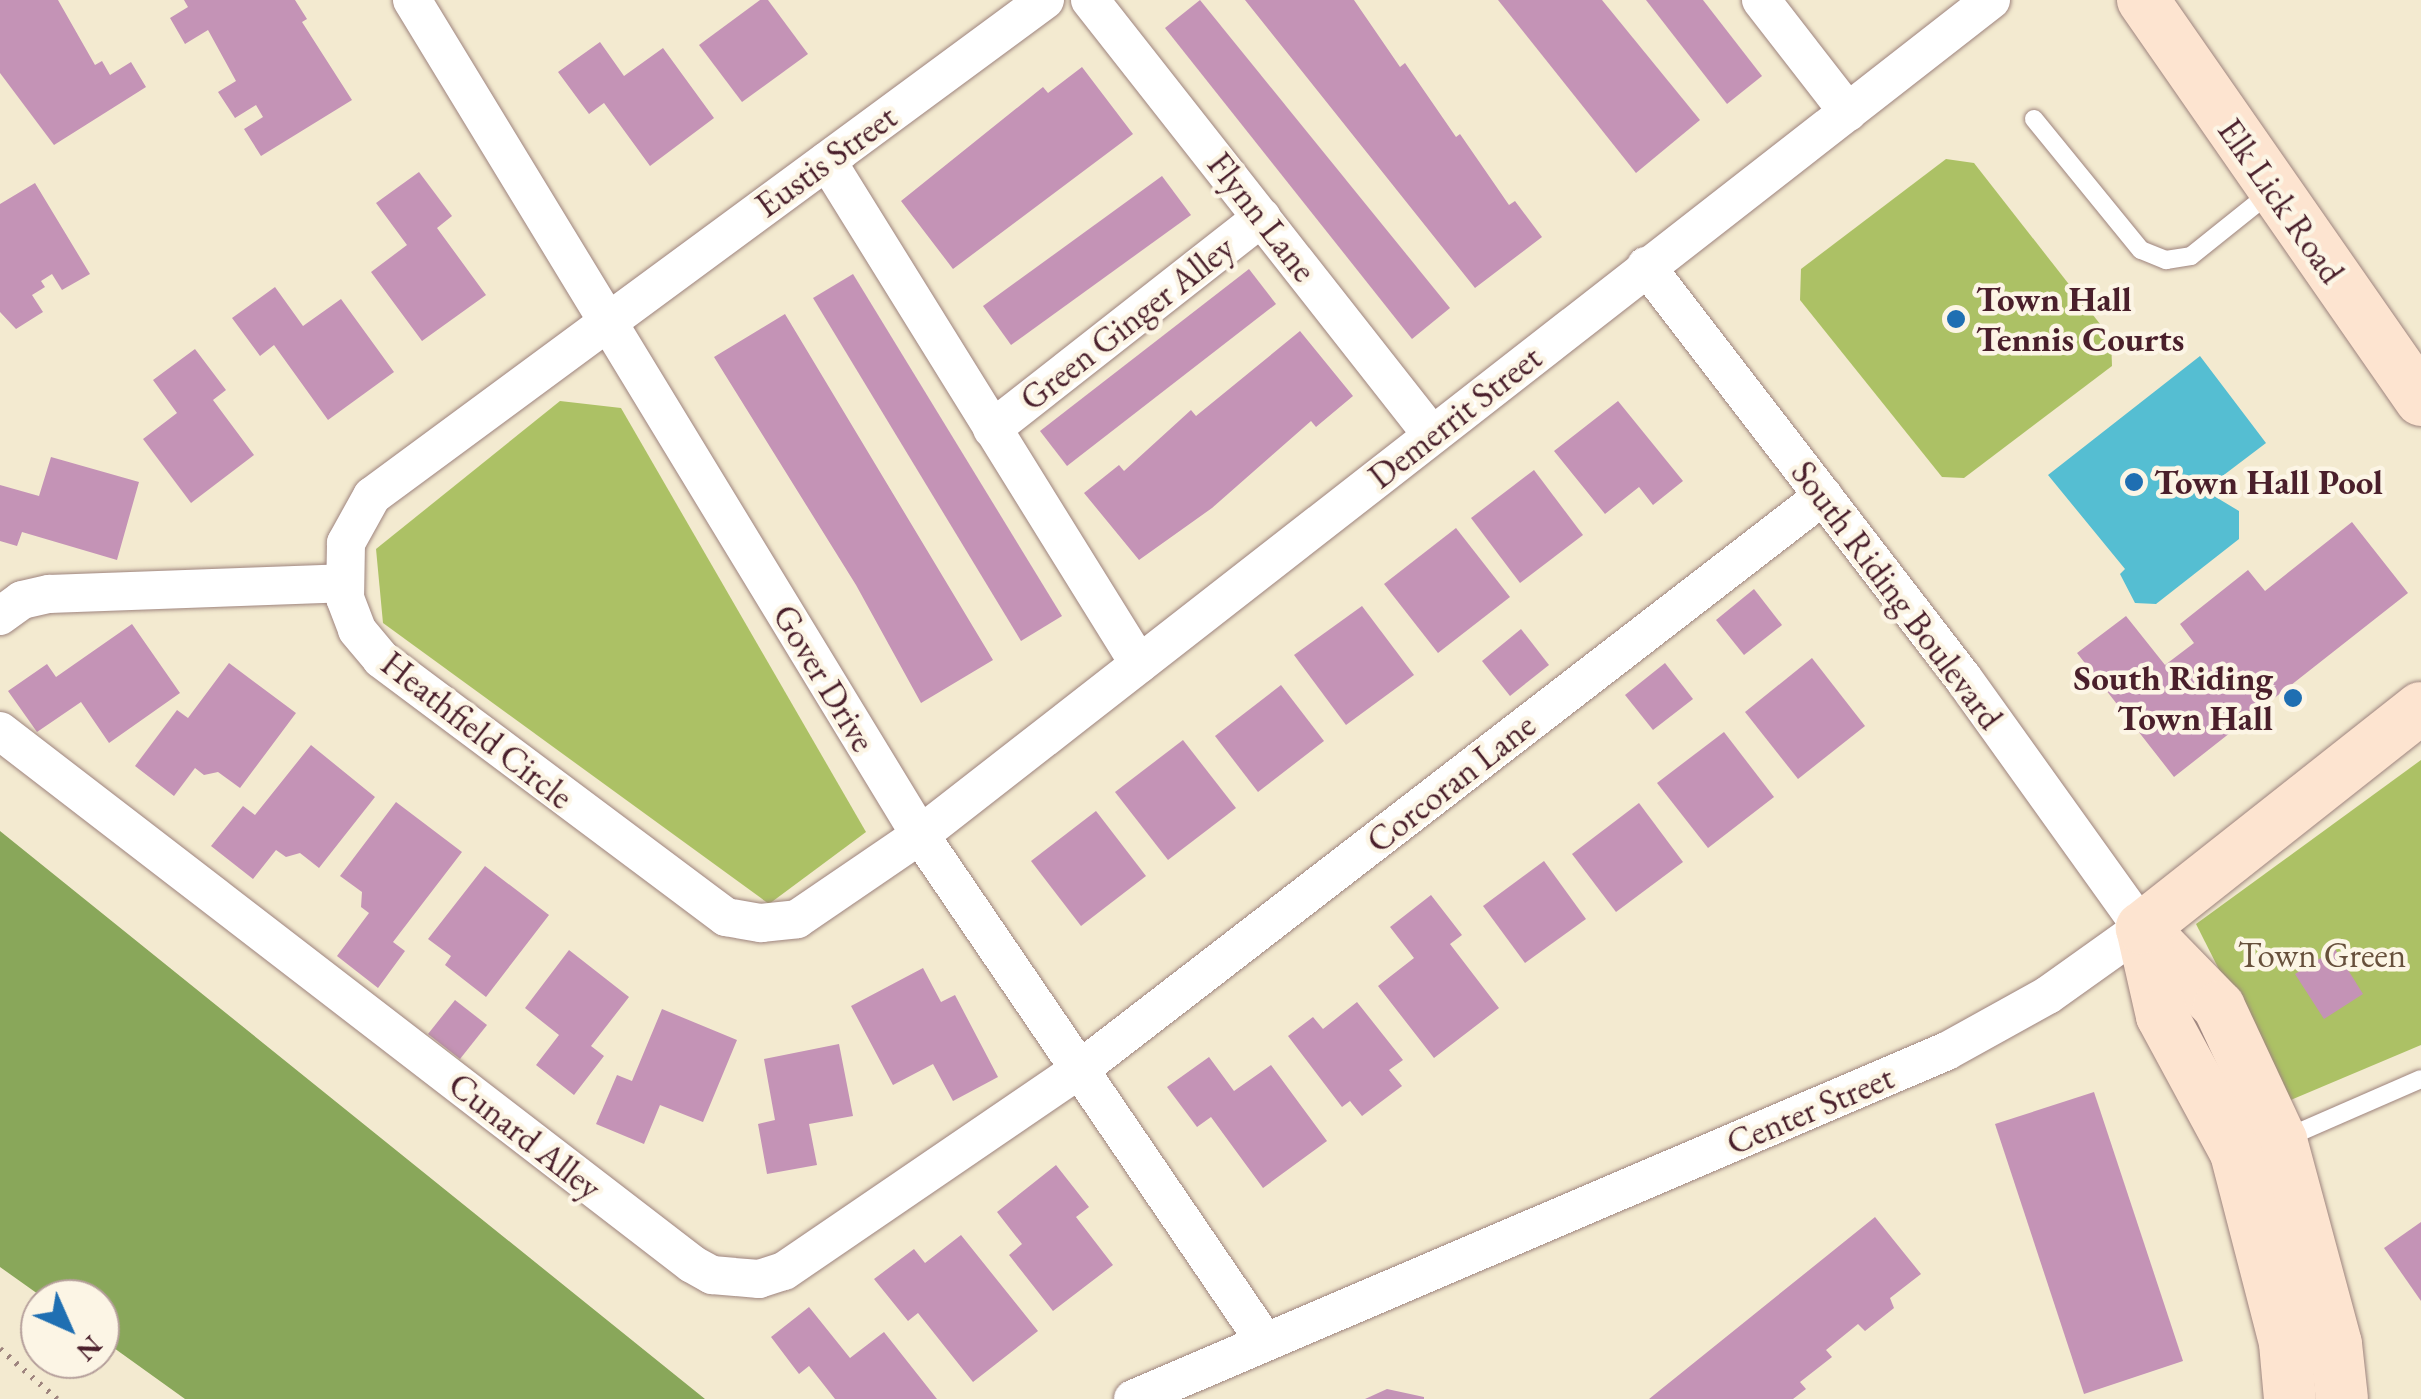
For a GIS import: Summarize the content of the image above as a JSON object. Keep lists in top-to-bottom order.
{
  "streets": {
    "street": [
      "Eustis Street",
      "Elk Lick Road",
      "Flynn Lane",
      "Green Ginger Alley",
      "Demerrit Street",
      "South Riding Boulevard",
      "Gover Drive",
      "Heathfield Circle",
      "Corcoran Lane",
      "Center Street",
      "Cunard Alley"
    ]
  },
  "crossings": [
    ["Eustis Street", "Green Ginger Alley"],
    ["Eustis Street", "Gover Drive"],
    ["Eustis Street", "Heathfield Circle"],
    ["Flynn Lane", "Green Ginger Alley"],
    ["Flynn Lane", "Demerrit Street"],
    ["Green Ginger Alley", "Demerrit Street"],
    ["Demerrit Street", "South Riding Boulevard"],
    ["Demerrit Street", "Gover Drive"],
    ["Demerrit Street", "Heathfield Circle"],
    ["South Riding Boulevard", "Corcoran Lane"],
    ["South Riding Boulevard", "Center Street"],
    ["Gover Drive", "Heathfield Circle"],
    ["Gover Drive", "Corcoran Lane"],
    ["Gover Drive", "Center Street"],
    ["Gover Drive", "Cunard Alley"],
    ["Corcoran Lane", "Cunard Alley"]
  ],
  "parks": ["Town Green"],
  "places": ["Town Hall Tennis Courts", "Town Hall Pool", "South Riding Town Hall"],
  "north": "bottom right"
}
